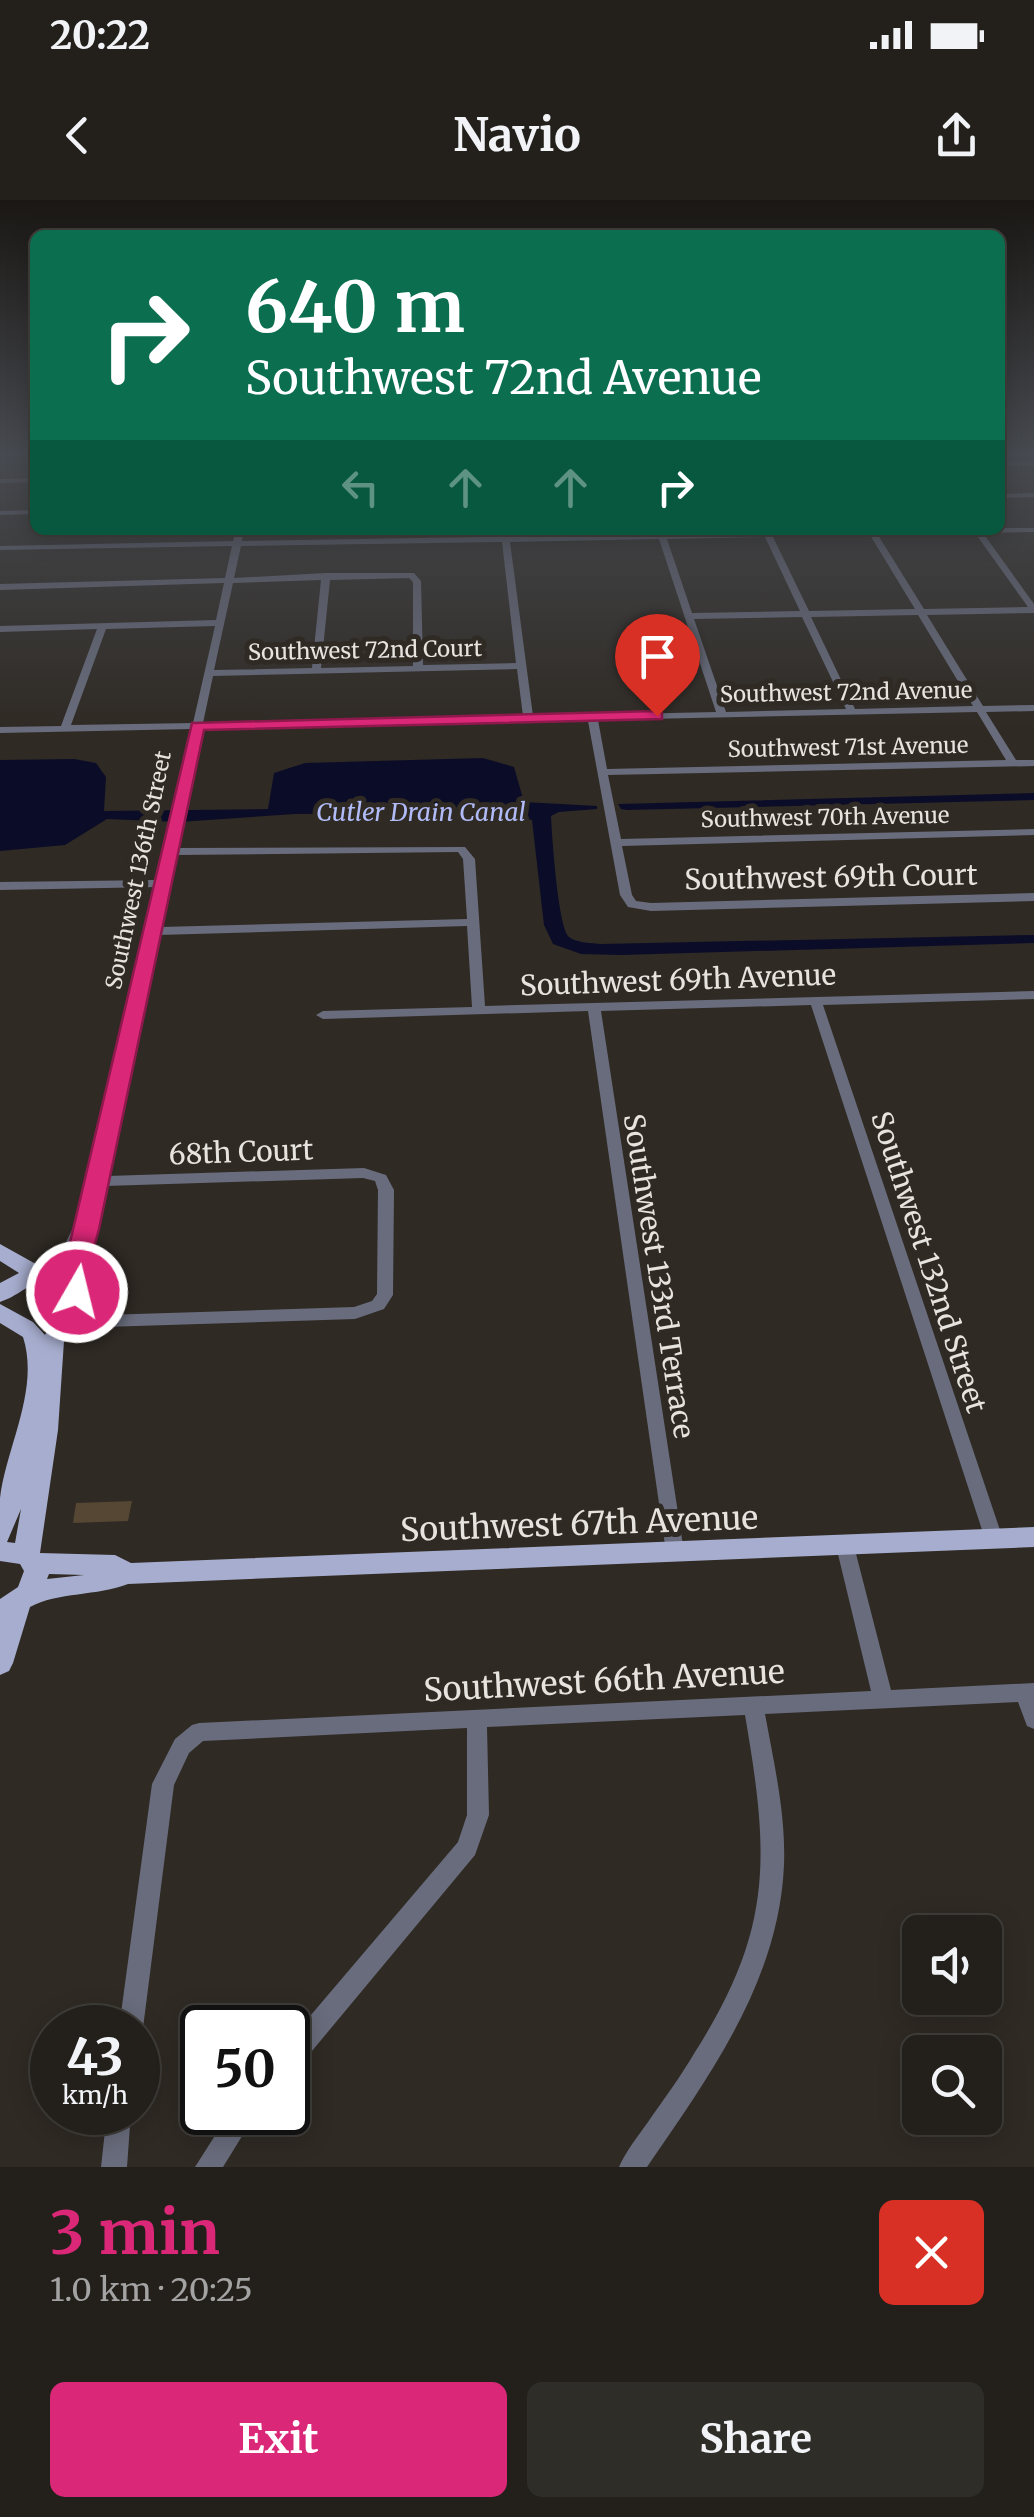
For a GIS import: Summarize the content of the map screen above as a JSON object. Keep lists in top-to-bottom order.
{
  "streets": {
    "main road": ["Southwest 67th Avenue"],
    "street": [
      "Southwest 72nd Court",
      "Southwest 72nd Avenue",
      "Southwest 71st Avenue",
      "Southwest 70th Avenue",
      "Southwest 136th Street",
      "Southwest 69th Court",
      "Southwest 69th Avenue",
      "68th Court",
      "Southwest 132nd Street",
      "Southwest 133rd Terrace",
      "Southwest 66th Avenue"
    ]
  },
  "crossings": [
    ["Southwest 72nd Court", "Southwest 136th Street"],
    ["Southwest 72nd Avenue", "Southwest 136th Street"],
    ["Southwest 70th Avenue", "Southwest 69th Court"],
    ["Southwest 136th Street", "68th Court"],
    ["Southwest 69th Avenue", "Southwest 132nd Street"],
    ["Southwest 69th Avenue", "Southwest 133rd Terrace"],
    ["Southwest 132nd Street", "Southwest 67th Avenue"],
    ["Southwest 133rd Terrace", "Southwest 67th Avenue"]
  ],
  "water": ["Cutler Drain Canal"],
  "page": {
    "status": "20:22",
    "header": "Navio",
    "turn": ["640 m", "Southwest 72nd Avenue"],
    "speed": "43 km/h",
    "limit": "50",
    "heading": ["3 min", "1.0 km · 20:25"],
    "buttons": ["Exit", "Share"]
  }
}
